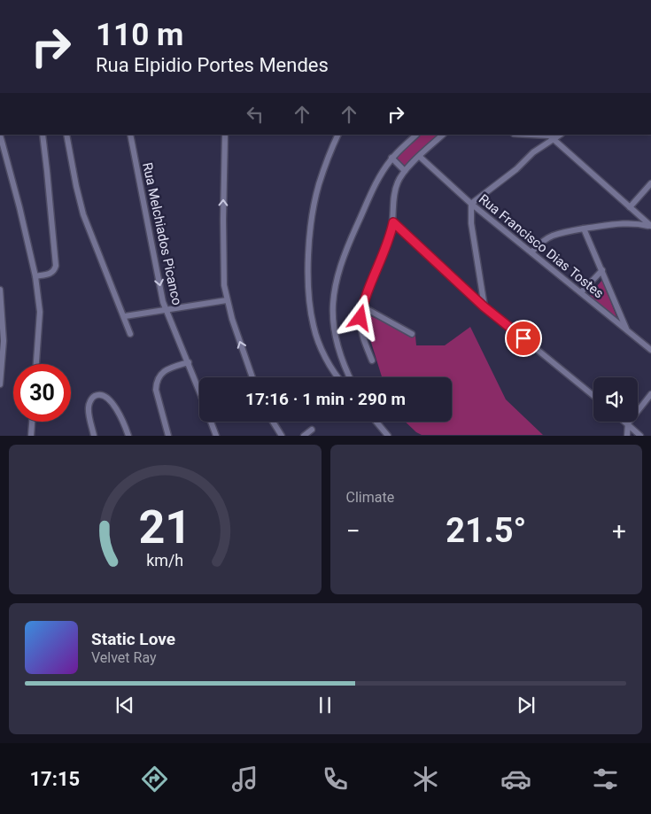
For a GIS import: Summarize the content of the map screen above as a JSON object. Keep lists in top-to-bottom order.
{
  "streets": {
    "street": ["Rua Melchiados Picanco", "Rua Francisco Dias Tostes"]
  },
  "one_way": ["Rua Melchiados Picanco"],
  "page": {
    "turn": ["110 m", "Rua Elpidio Portes Mendes"],
    "limit": "30",
    "trip": "17:16 · 1 min · 290 m",
    "tile": "Climate",
    "heat": ["−", "21.5°", "+"],
    "song": ["Static Love", "Velvet Ray"],
    "tabs": "17:15",
    "gauge": ["21", "km/h"]
  }
}
